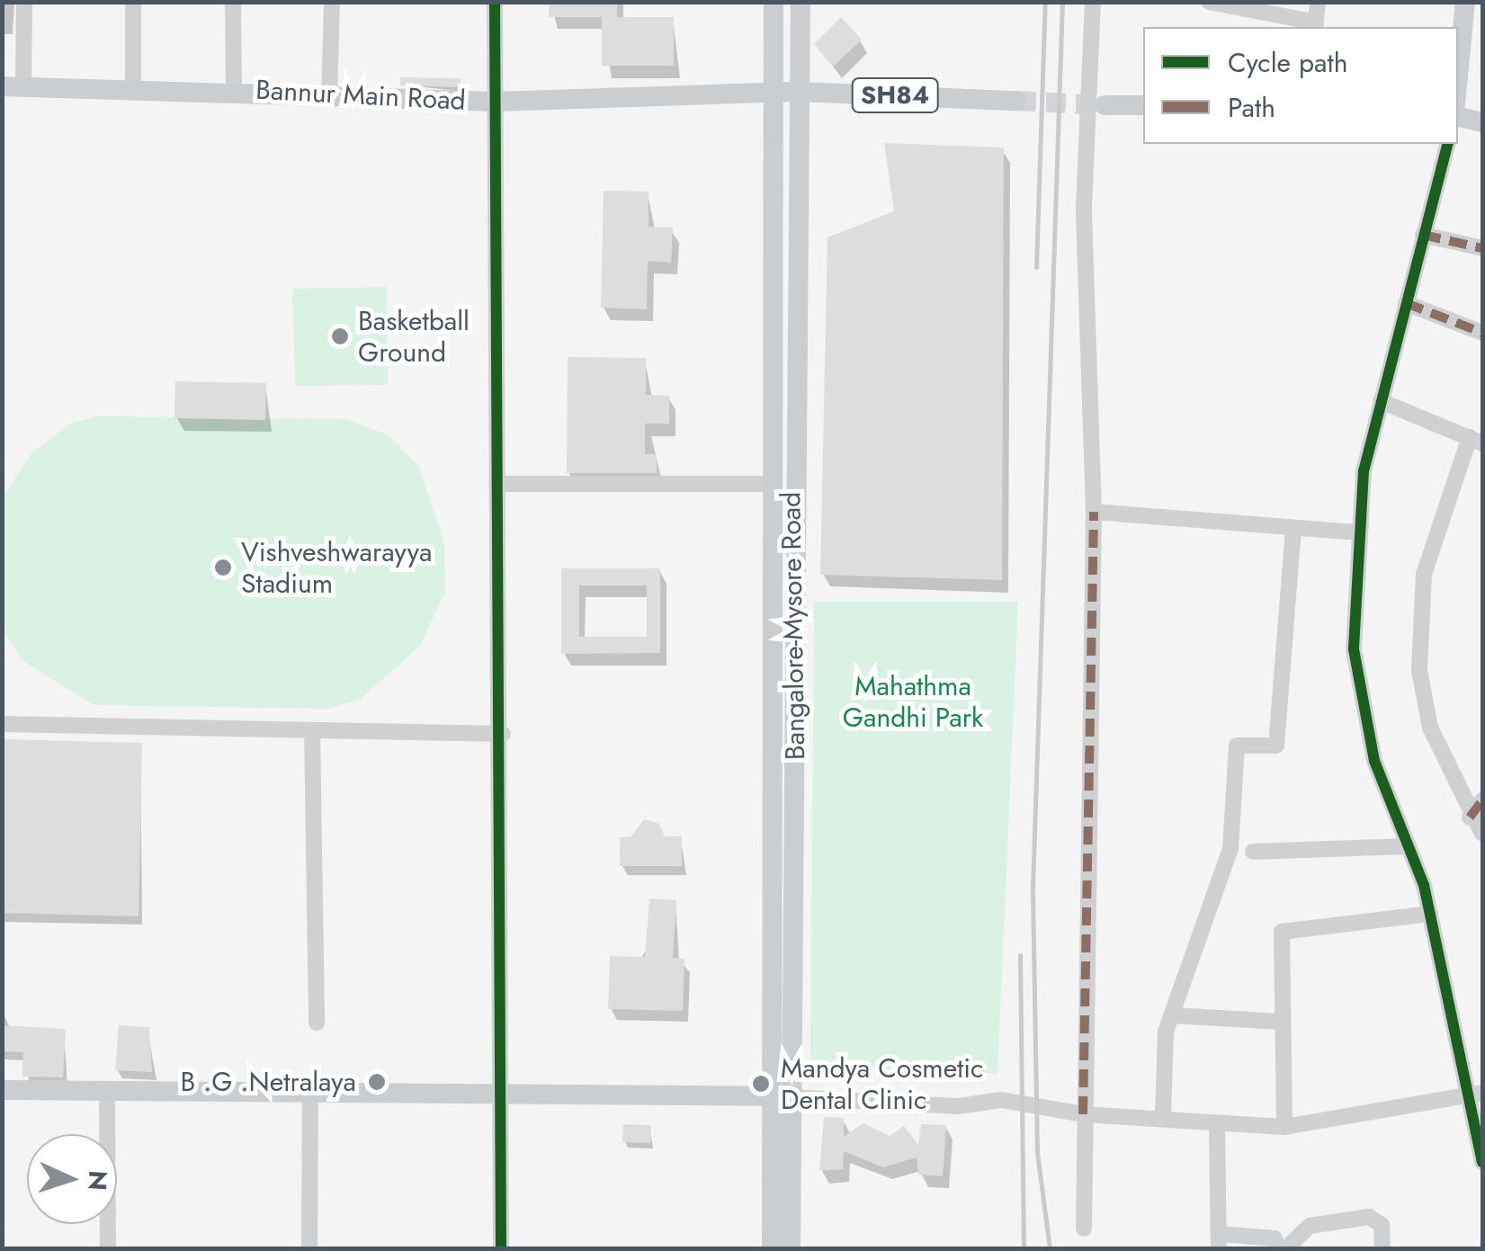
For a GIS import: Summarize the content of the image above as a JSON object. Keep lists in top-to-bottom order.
{
  "streets": {
    "main road": ["Bannur Main Road", "SH84", "Bangalore-Mysore Road"]
  },
  "crossings": [
    ["Bannur Main Road", "SH84"],
    ["Bannur Main Road", "Bangalore-Mysore Road"],
    ["SH84", "Bangalore-Mysore Road"]
  ],
  "parks": ["Mahathma Gandhi Park"],
  "places": [
    "Basketball Ground",
    "Vishveshwarayya Stadium",
    "B .G .Netralaya",
    "Mandya Cosmetic Dental Clinic"
  ],
  "legend": ["Cycle path", "Path"],
  "north": "right"
}
